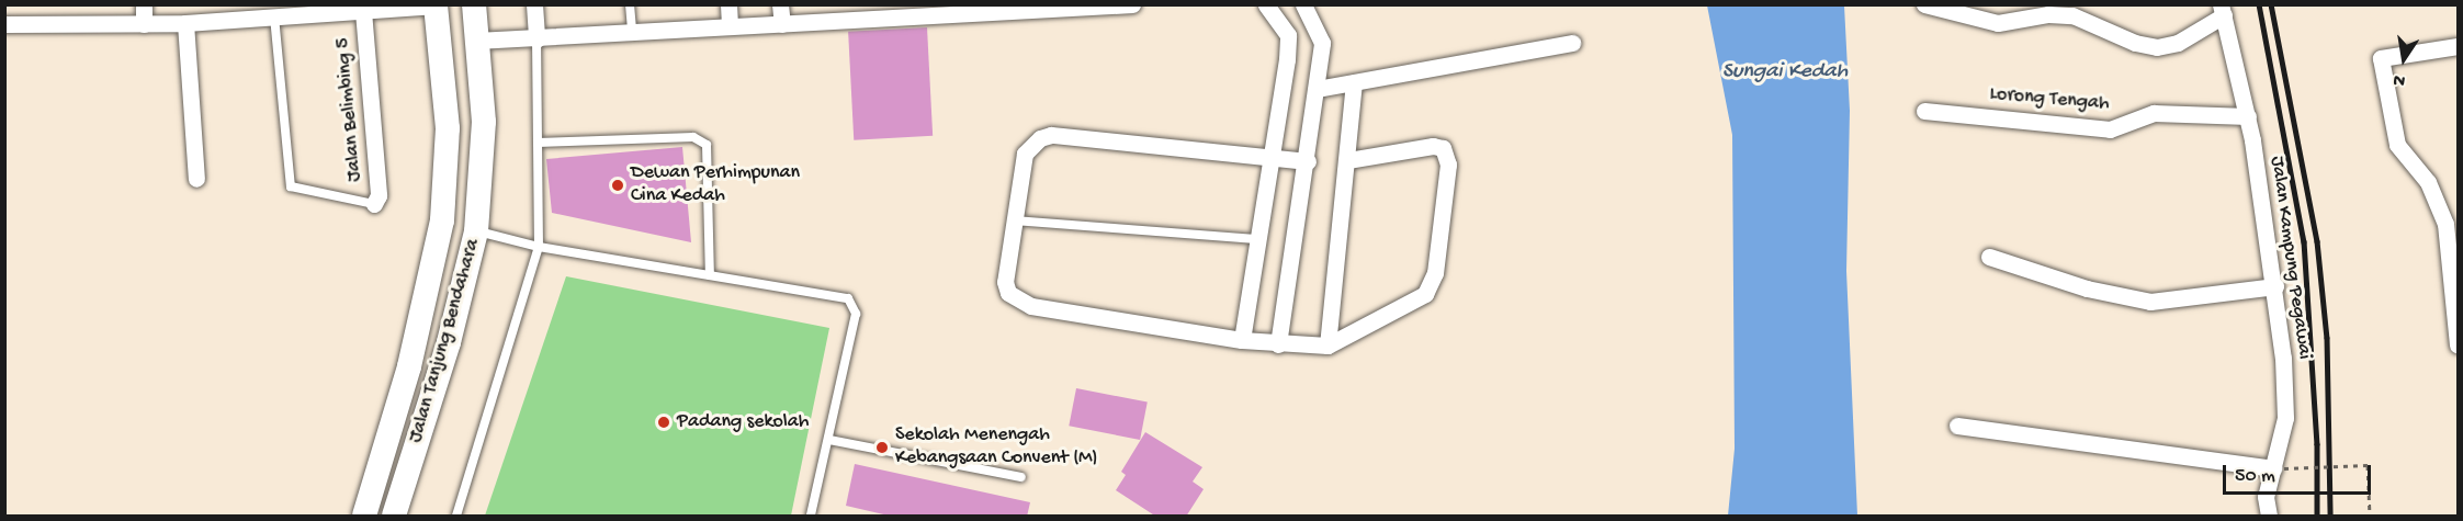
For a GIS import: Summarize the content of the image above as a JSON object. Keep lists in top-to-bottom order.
{
  "streets": {
    "main road": ["Jalan Tanjung Bendahara"],
    "street": ["Lorong Tengah", "Jalan Belimbing 5", "Jalan Kampung Pegawai"]
  },
  "crossings": [
    ["Lorong Tengah", "Jalan Kampung Pegawai"]
  ],
  "water": ["Sungai Kedah"],
  "places": ["Dewan Perhimpunan Cina Kedah", "Padang sekolah", "Sekolah Menengah Kebangsaan Convent (M)"],
  "scale_bar": "50 m",
  "north": "bottom"
}
